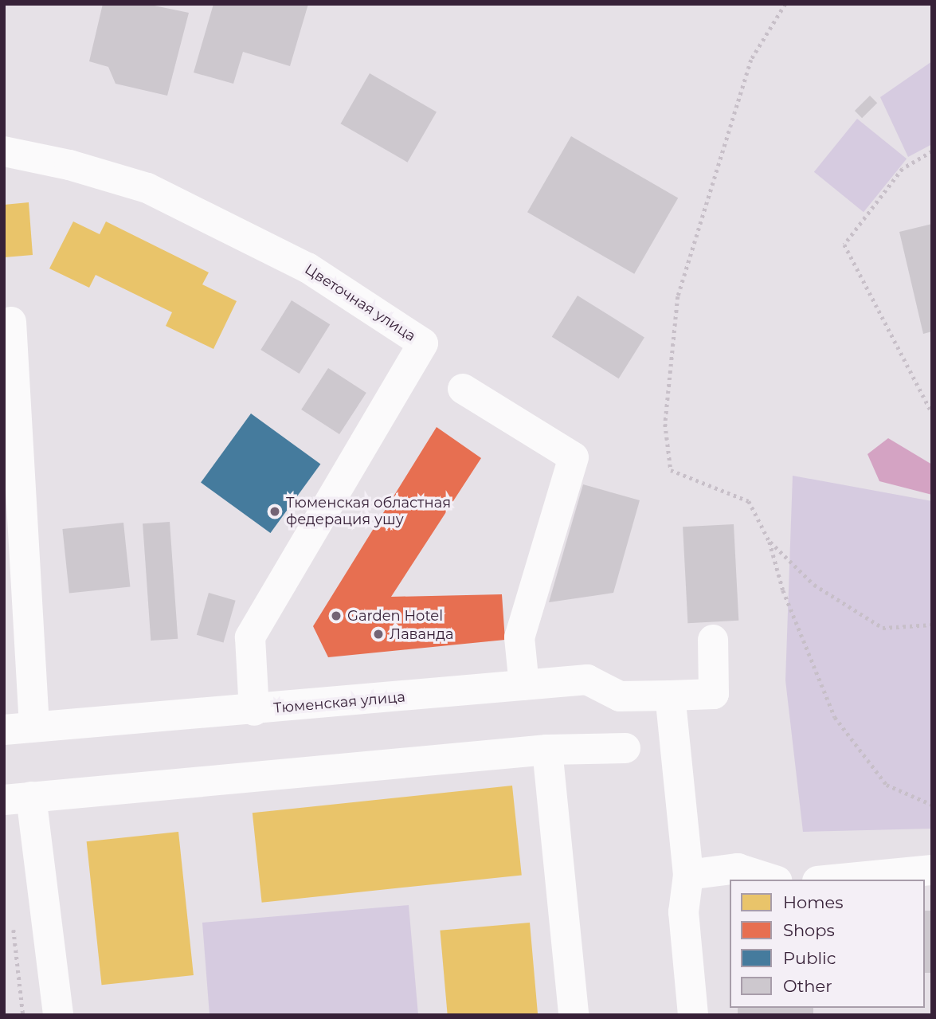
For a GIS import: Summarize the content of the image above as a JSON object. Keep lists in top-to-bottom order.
{
  "streets": {
    "street": ["Цветочная улица", "Тюменская улица"]
  },
  "crossings": [
    ["Цветочная улица", "Тюменская улица"]
  ],
  "places": ["Тюменская областная федерация ушу", "Garden Hotel", "Лаванда"],
  "legend": [
    "Homes",
    "Shops",
    "Public",
    "Other"
  ]
}
